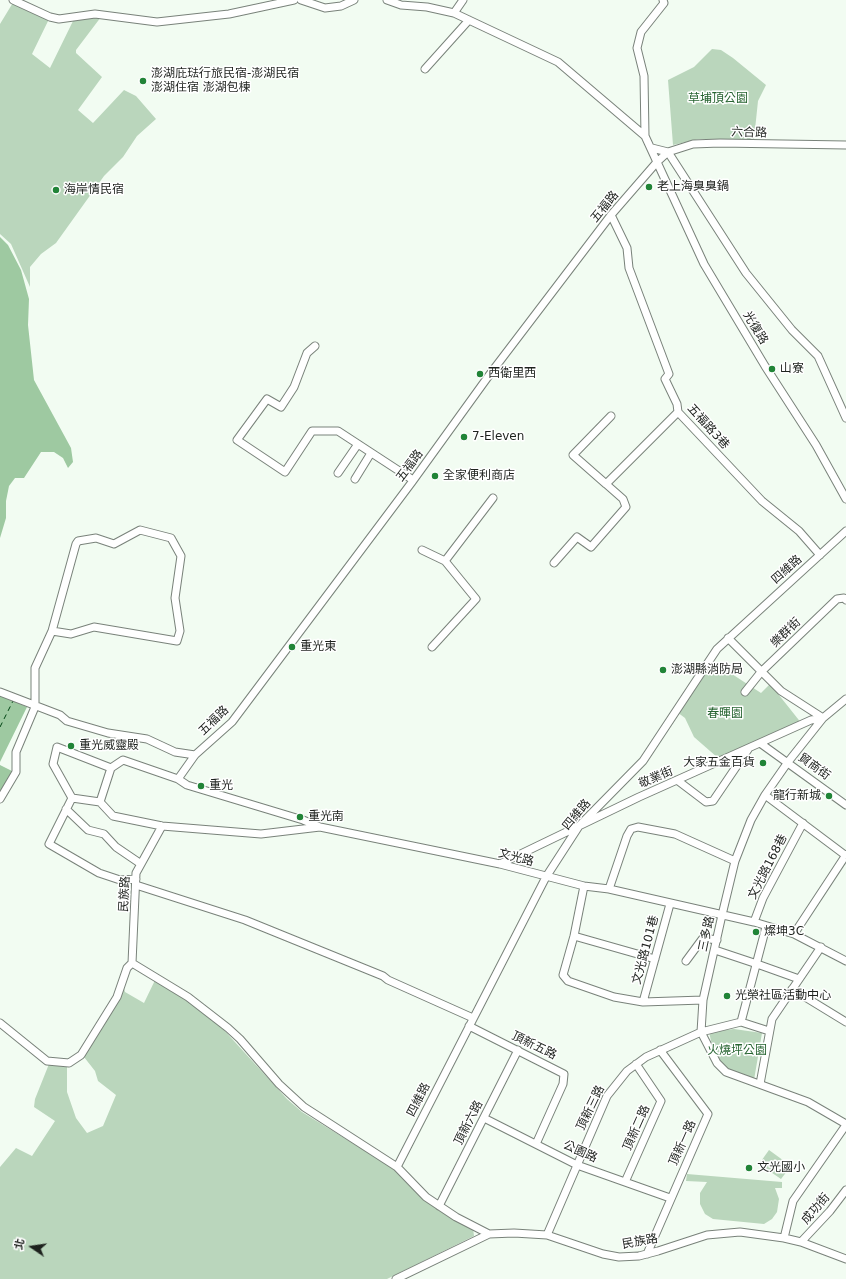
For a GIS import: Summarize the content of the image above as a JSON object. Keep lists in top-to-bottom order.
{
  "streets": {
    "street": [
      "六合路",
      "五福路",
      "光復路",
      "五福路3巷",
      "四維路",
      "樂群街",
      "貿商街",
      "敬業街",
      "文光路",
      "文光路168巷",
      "民族路",
      "三多路",
      "文光路101巷",
      "頂新五路",
      "頂新三路",
      "頂新六路",
      "頂新二路",
      "頂新一路",
      "公園路",
      "成功街"
    ]
  },
  "crossings": [
    ["六合路", "五福路"],
    ["六合路", "光復路"],
    ["五福路", "光復路"],
    ["五福路", "五福路3巷"],
    ["五福路", "文光路"],
    ["五福路3巷", "四維路"],
    ["四維路", "敬業街"],
    ["四維路", "文光路"],
    ["四維路", "頂新五路"],
    ["貿商街", "敬業街"],
    ["貿商街", "三多路"],
    ["敬業街", "文光路"],
    ["敬業街", "三多路"],
    ["文光路", "文光路168巷"],
    ["文光路", "三多路"],
    ["文光路", "文光路101巷"],
    ["民族路", "頂新三路"],
    ["民族路", "頂新一路"],
    ["民族路", "成功街"],
    ["三多路", "頂新三路"],
    ["頂新五路", "頂新六路"],
    ["頂新五路", "公園路"],
    ["頂新三路", "頂新二路"],
    ["頂新三路", "頂新一路"],
    ["頂新三路", "公園路"],
    ["頂新六路", "公園路"],
    ["頂新二路", "公園路"],
    ["頂新一路", "公園路"]
  ],
  "parks": ["草埔頂公園", "春暉園", "火燒坪公園"],
  "places": [
    "澎湖庇琺行旅民宿-澎湖民宿 澎湖住宿 澎湖包棟",
    "老上海臭臭鍋",
    "海岸情民宿",
    "山寮",
    "西衛里西",
    "7-Eleven",
    "全家便利商店",
    "重光東",
    "澎湖縣消防局",
    "重光威靈殿",
    "大家五金百貨",
    "重光",
    "龍行新城",
    "重光南",
    "燦坤3C",
    "光榮社區活動中心",
    "文光國小"
  ],
  "north": "left"
}
